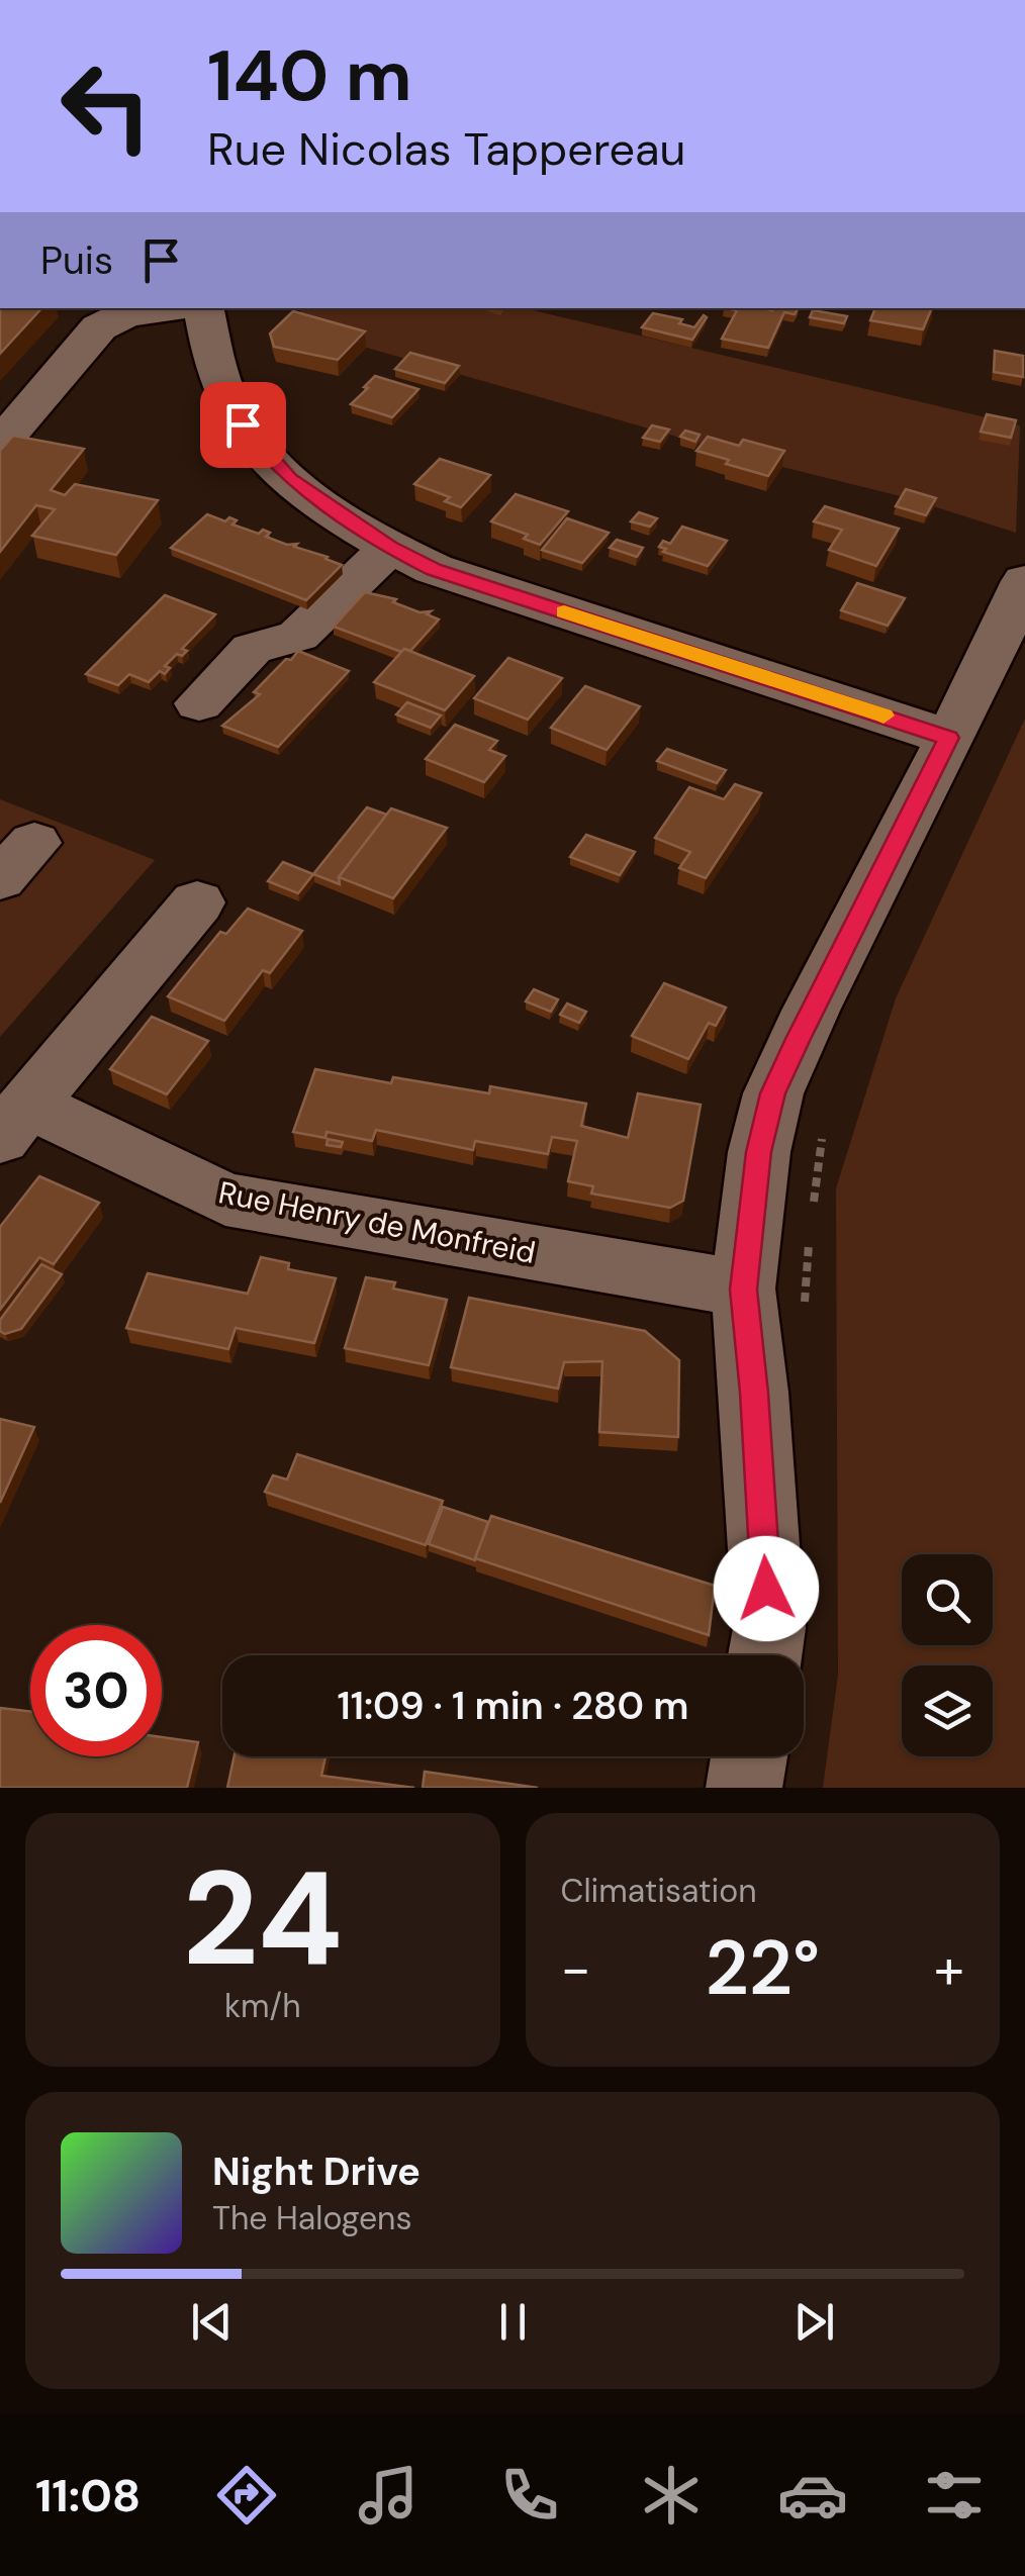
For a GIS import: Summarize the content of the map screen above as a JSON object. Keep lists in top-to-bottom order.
{
  "streets": {
    "street": ["Rue Henry de Monfreid"]
  },
  "page": {
    "turn": ["140 m", "Rue Nicolas Tappereau"],
    "then": "Puis",
    "limit": "30",
    "trip": "11:09 · 1 min · 280 m",
    "tile": [
      ["24", "km/h"],
      "Climatisation"
    ],
    "heat": ["−", "22°", "+"],
    "song": ["Night Drive", "The Halogens"],
    "tabs": "11:08"
  }
}
